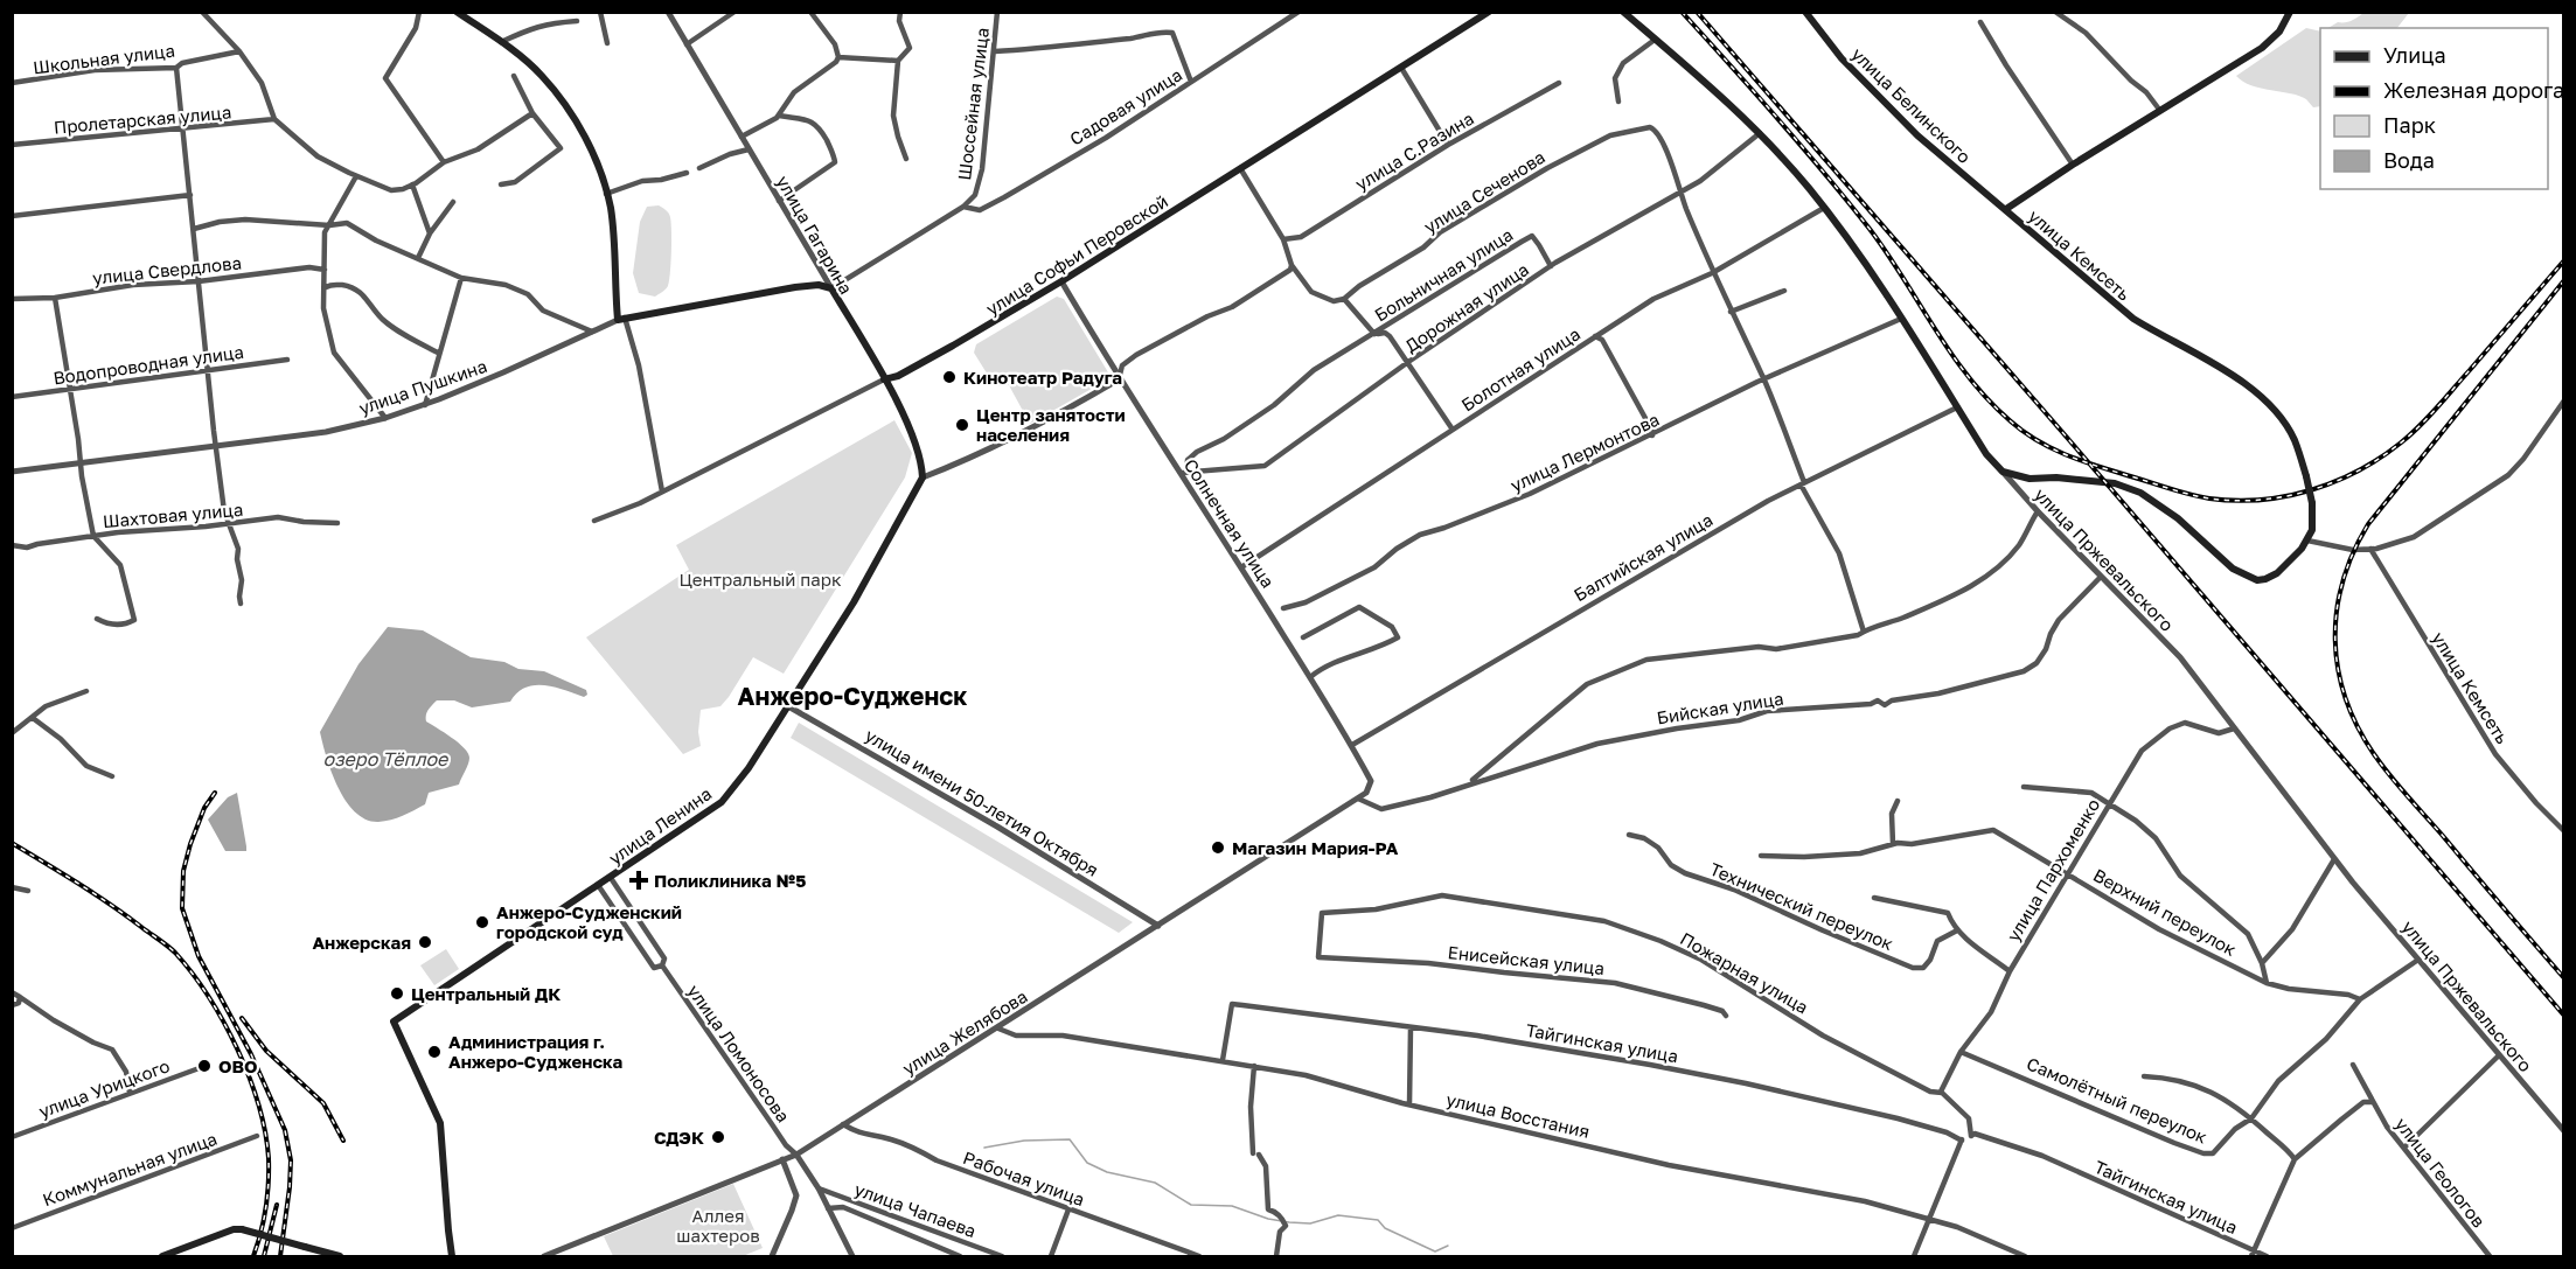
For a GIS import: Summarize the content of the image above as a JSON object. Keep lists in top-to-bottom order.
{
  "streets": {
    "main road": [
      "улица Белинского",
      "улица Гагарина",
      "улица Софьи Перовской",
      "улица Кемсеть",
      "улица Пушкина",
      "улица Пржевальского",
      "улица Ленина"
    ],
    "street": [
      "Школьная улица",
      "Шоссейная улица",
      "Садовая улица",
      "Пролетарская улица",
      "улица С.Разина",
      "улица Сеченова",
      "улица Свердлова",
      "Больничная улица",
      "Дорожная улица",
      "Водопроводная улица",
      "Болотная улица",
      "улица Лермонтова",
      "Шахтовая улица",
      "Солнечная улица",
      "Балтийская улица",
      "Бийская улица",
      "улица имени 50-летия Октября",
      "улица Пархоменко",
      "Технический переулок",
      "Верхний переулок",
      "Енисейская улица",
      "Пожарная улица",
      "улица Желябова",
      "Тайгинская улица",
      "улица Ломоносова",
      "улица Урицкого",
      "Самолётный переулок",
      "улица Восстания",
      "Коммунальная улица",
      "улица Геологов",
      "Рабочая улица",
      "улица Чапаева"
    ]
  },
  "crossings": [
    ["Шоссейная улица", "Садовая улица"],
    ["Шоссейная улица", "улица Гагарина"],
    ["Шоссейная улица", "улица Пушкина"],
    ["улица Белинского", "улица Кемсеть"],
    ["улица Сеченова", "Дорожная улица"],
    ["улица Гагарина", "улица Софьи Перовской"],
    ["улица Гагарина", "улица Пушкина"],
    ["улица Гагарина", "улица Ленина"],
    ["улица Софьи Перовской", "Солнечная улица"],
    ["Больничная улица", "Дорожная улица"],
    ["Дорожная улица", "Солнечная улица"],
    ["Дорожная улица", "улица Пржевальского"],
    ["Болотная улица", "Солнечная улица"],
    ["Болотная улица", "улица Пржевальского"],
    ["улица Лермонтова", "улица Пржевальского"],
    ["Солнечная улица", "Балтийская улица"],
    ["Солнечная улица", "улица Желябова"],
    ["Балтийская улица", "улица Пржевальского"],
    ["улица Пржевальского", "Бийская улица"],
    ["улица Пржевальского", "улица Пархоменко"],
    ["улица Пржевальского", "Самолётный переулок"],
    ["Бийская улица", "улица Желябова"],
    ["улица имени 50-летия Октября", "улица Ленина"],
    ["улица имени 50-летия Октября", "улица Желябова"],
    ["улица Ленина", "улица Ломоносова"],
    ["улица Пархоменко", "Верхний переулок"],
    ["улица Пархоменко", "Пожарная улица"],
    ["улица Пархоменко", "Самолётный переулок"],
    ["Енисейская улица", "Пожарная улица"],
    ["Пожарная улица", "Тайгинская улица"],
    ["улица Желябова", "улица Ломоносова"],
    ["улица Желябова", "улица Восстания"],
    ["улица Желябова", "Рабочая улица"],
    ["Тайгинская улица", "улица Восстания"]
  ],
  "districts": ["Анжеро-Судженск"],
  "water": ["озеро Тёплое"],
  "parks": ["Центральный парк", "Аллея шахтеров"],
  "places": {
    "other": [
      "Кинотеатр Радуга",
      "Центр занятости населения",
      "Магазин Мария-РА",
      "Анжеро-Судженский городской суд",
      "Анжерская",
      "Центральный ДК",
      "Администрация г. Анжеро-Судженска",
      "ОВО",
      "СДЭК"
    ],
    "health": ["Поликлиника №5"]
  },
  "legend": [
    "Улица",
    "Железная дорога",
    "Парк",
    "Вода"
  ]
}
